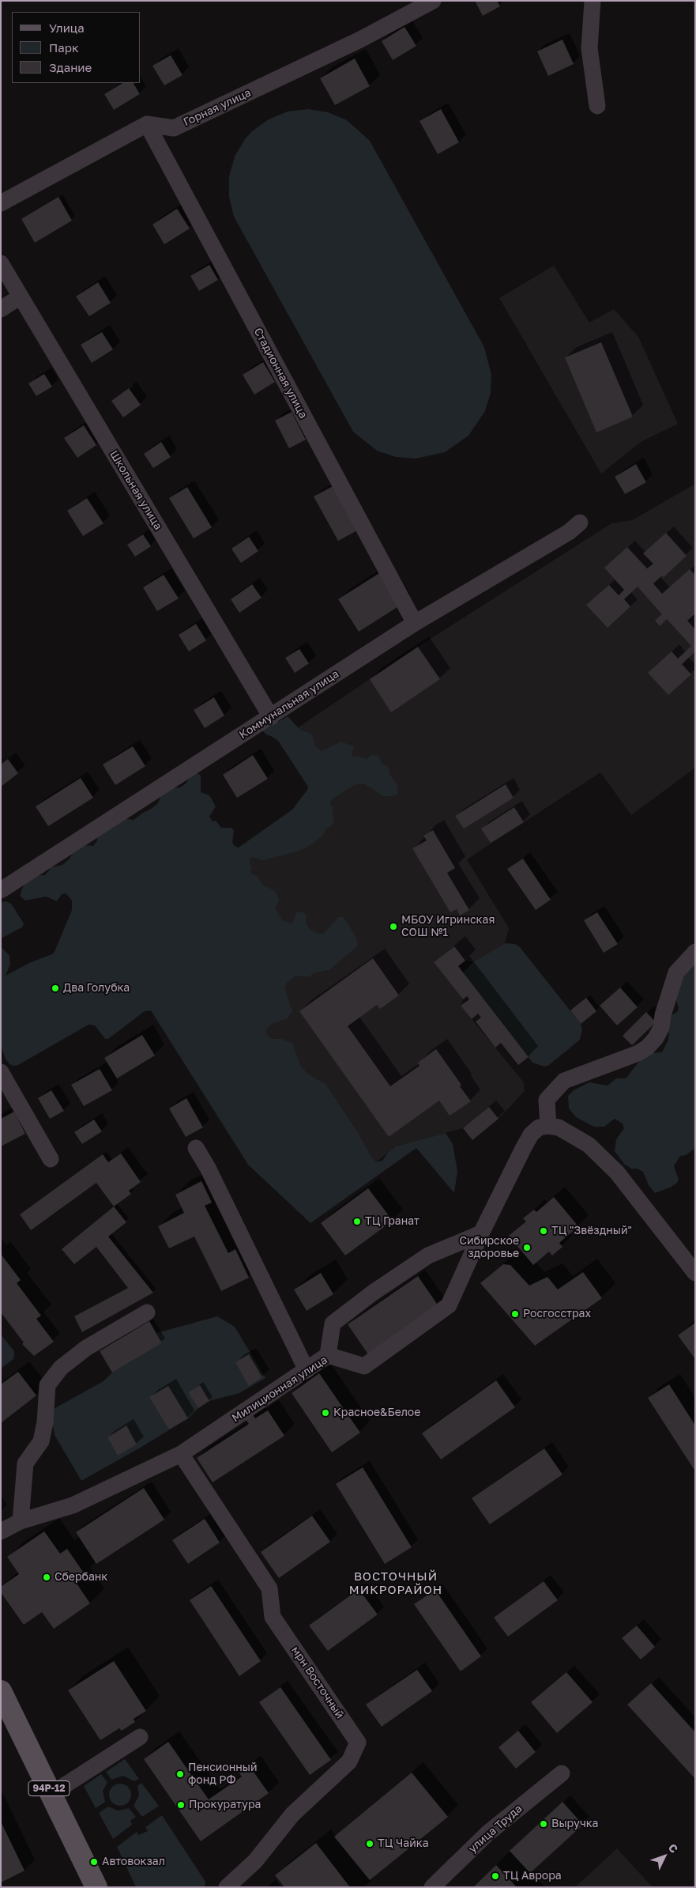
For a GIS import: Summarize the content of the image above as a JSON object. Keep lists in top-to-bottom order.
{
  "streets": {
    "main road": ["94Р-12"],
    "street": [
      "Горная улица",
      "Стадионная улица",
      "Школьная улица",
      "Коммунальная улица",
      "Милиционная улица",
      "мрн Восточный",
      "улица Труда"
    ]
  },
  "crossings": [
    ["Горная улица", "Стадионная улица"],
    ["Стадионная улица", "Коммунальная улица"],
    ["Школьная улица", "Коммунальная улица"],
    ["Милиционная улица", "мрн Восточный"]
  ],
  "districts": ["ВОСТОЧНЫЙ МИКРОРАЙОН"],
  "places": [
    "МБОУ Игринская СОШ №1",
    "Два Голубка",
    "ТЦ Гранат",
    "ТЦ \"Звёздный\"",
    "Сибирское здоровье",
    "Росгосстрах",
    "Красное&Белое",
    "Сбербанк",
    "Пенсионный фонд РФ",
    "Прокуратура",
    "Выручка",
    "ТЦ Чайка",
    "Автовокзал",
    "ТЦ Аврора"
  ],
  "legend": ["Улица", "Парк", "Здание"],
  "north": "top right"
}
